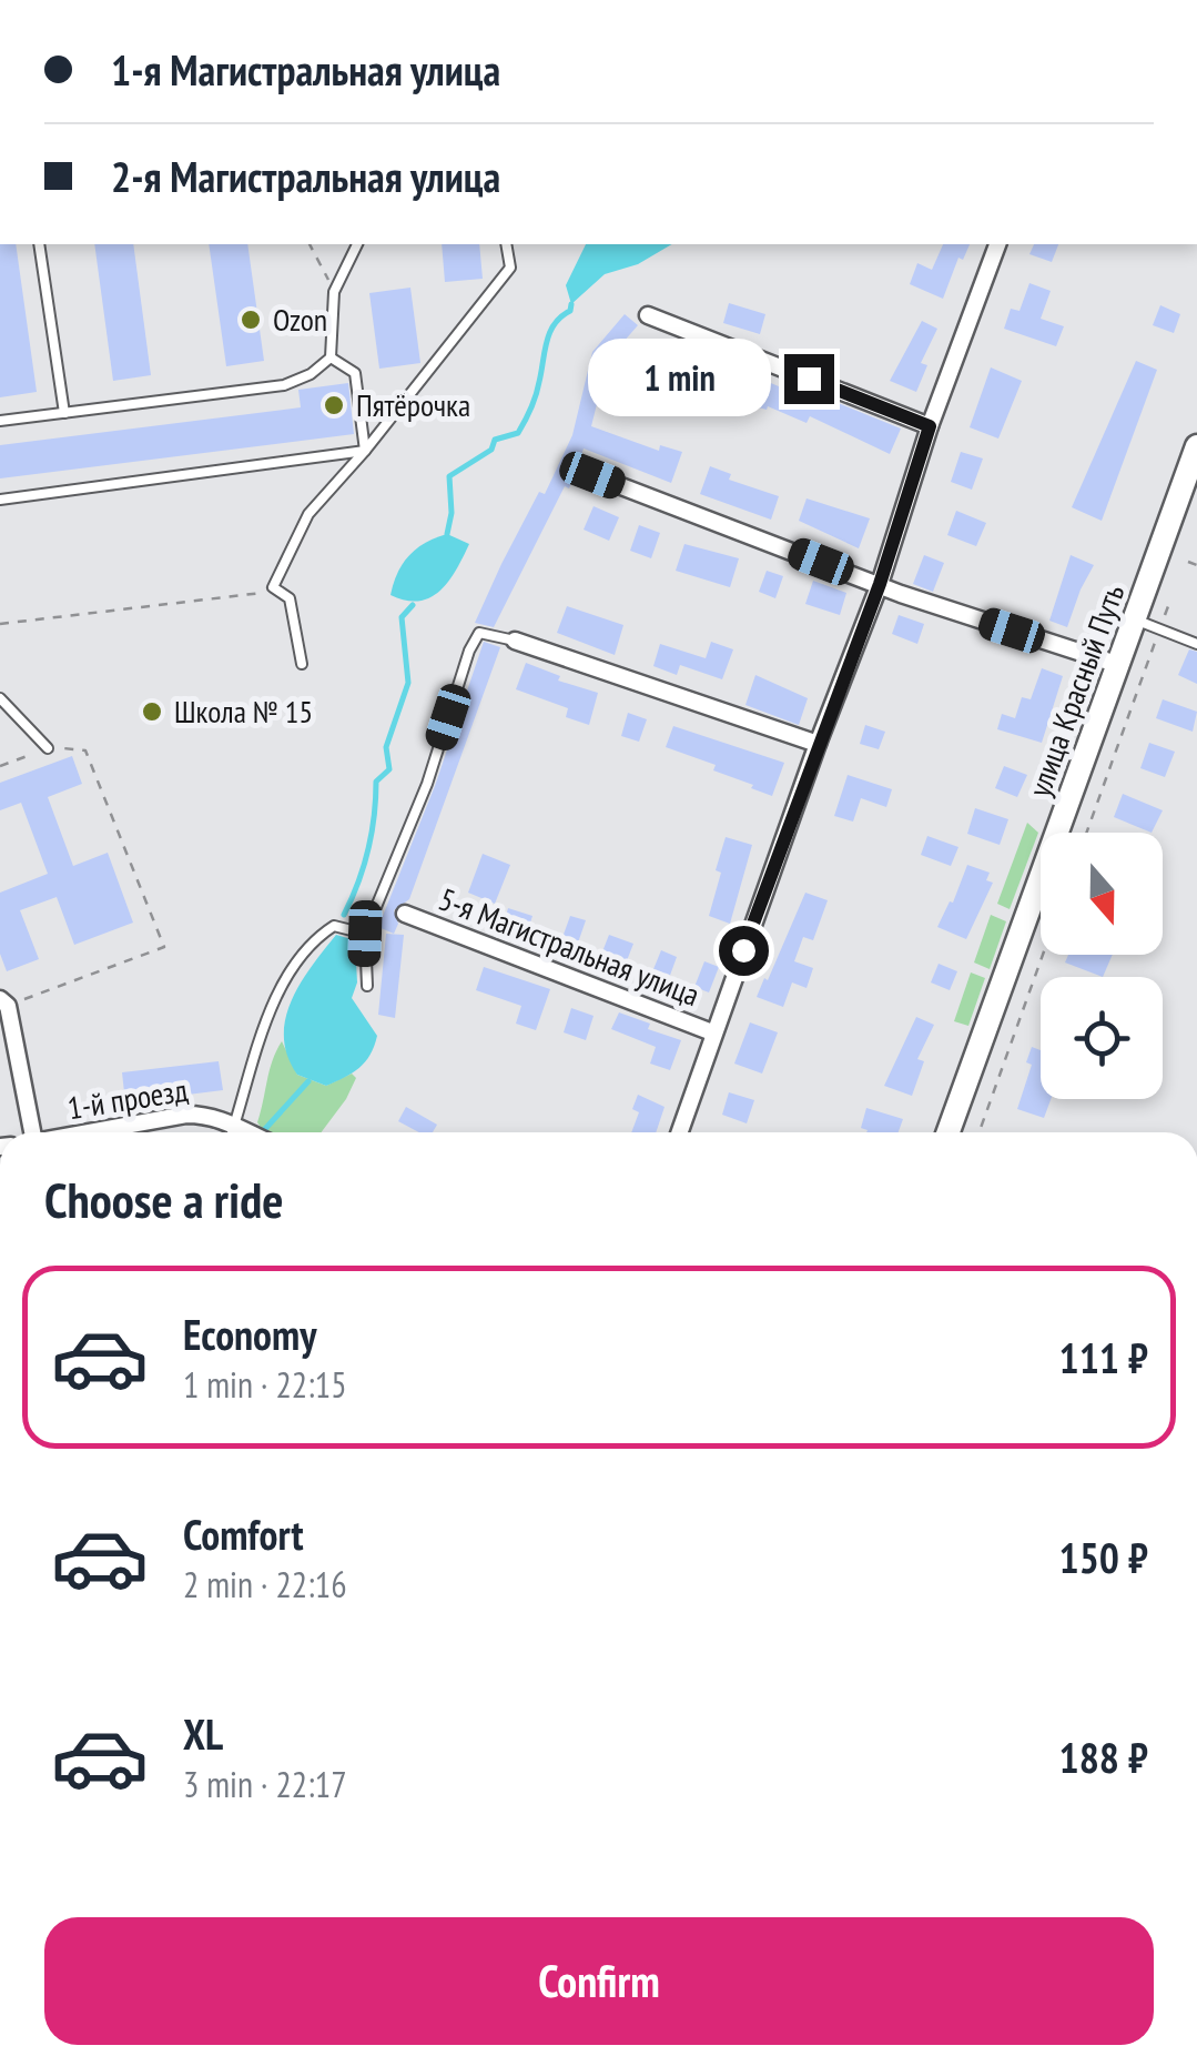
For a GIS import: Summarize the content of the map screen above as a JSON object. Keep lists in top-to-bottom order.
{
  "streets": {
    "main road": ["улица Красный Путь"],
    "street": ["5-я Магистральная улица", "1-й проезд"]
  },
  "places": ["Ozon", "Пятёрочка", "Школа № 15"],
  "north": "bottom",
  "page": {
    "banner": ["1-я Магистральная улица", "2-я Магистральная улица"],
    "bubble": "1 min",
    "heading": "Choose a ride",
    "list": [
      {
        "name": "Economy",
        "note": "1 min · 22:15",
        "value": "111 ₽"
      },
      {
        "name": "Comfort",
        "note": "2 min · 22:16",
        "value": "150 ₽"
      },
      {
        "name": "XL",
        "note": "3 min · 22:17",
        "value": "188 ₽"
      }
    ],
    "buttons": "Confirm"
  }
}
